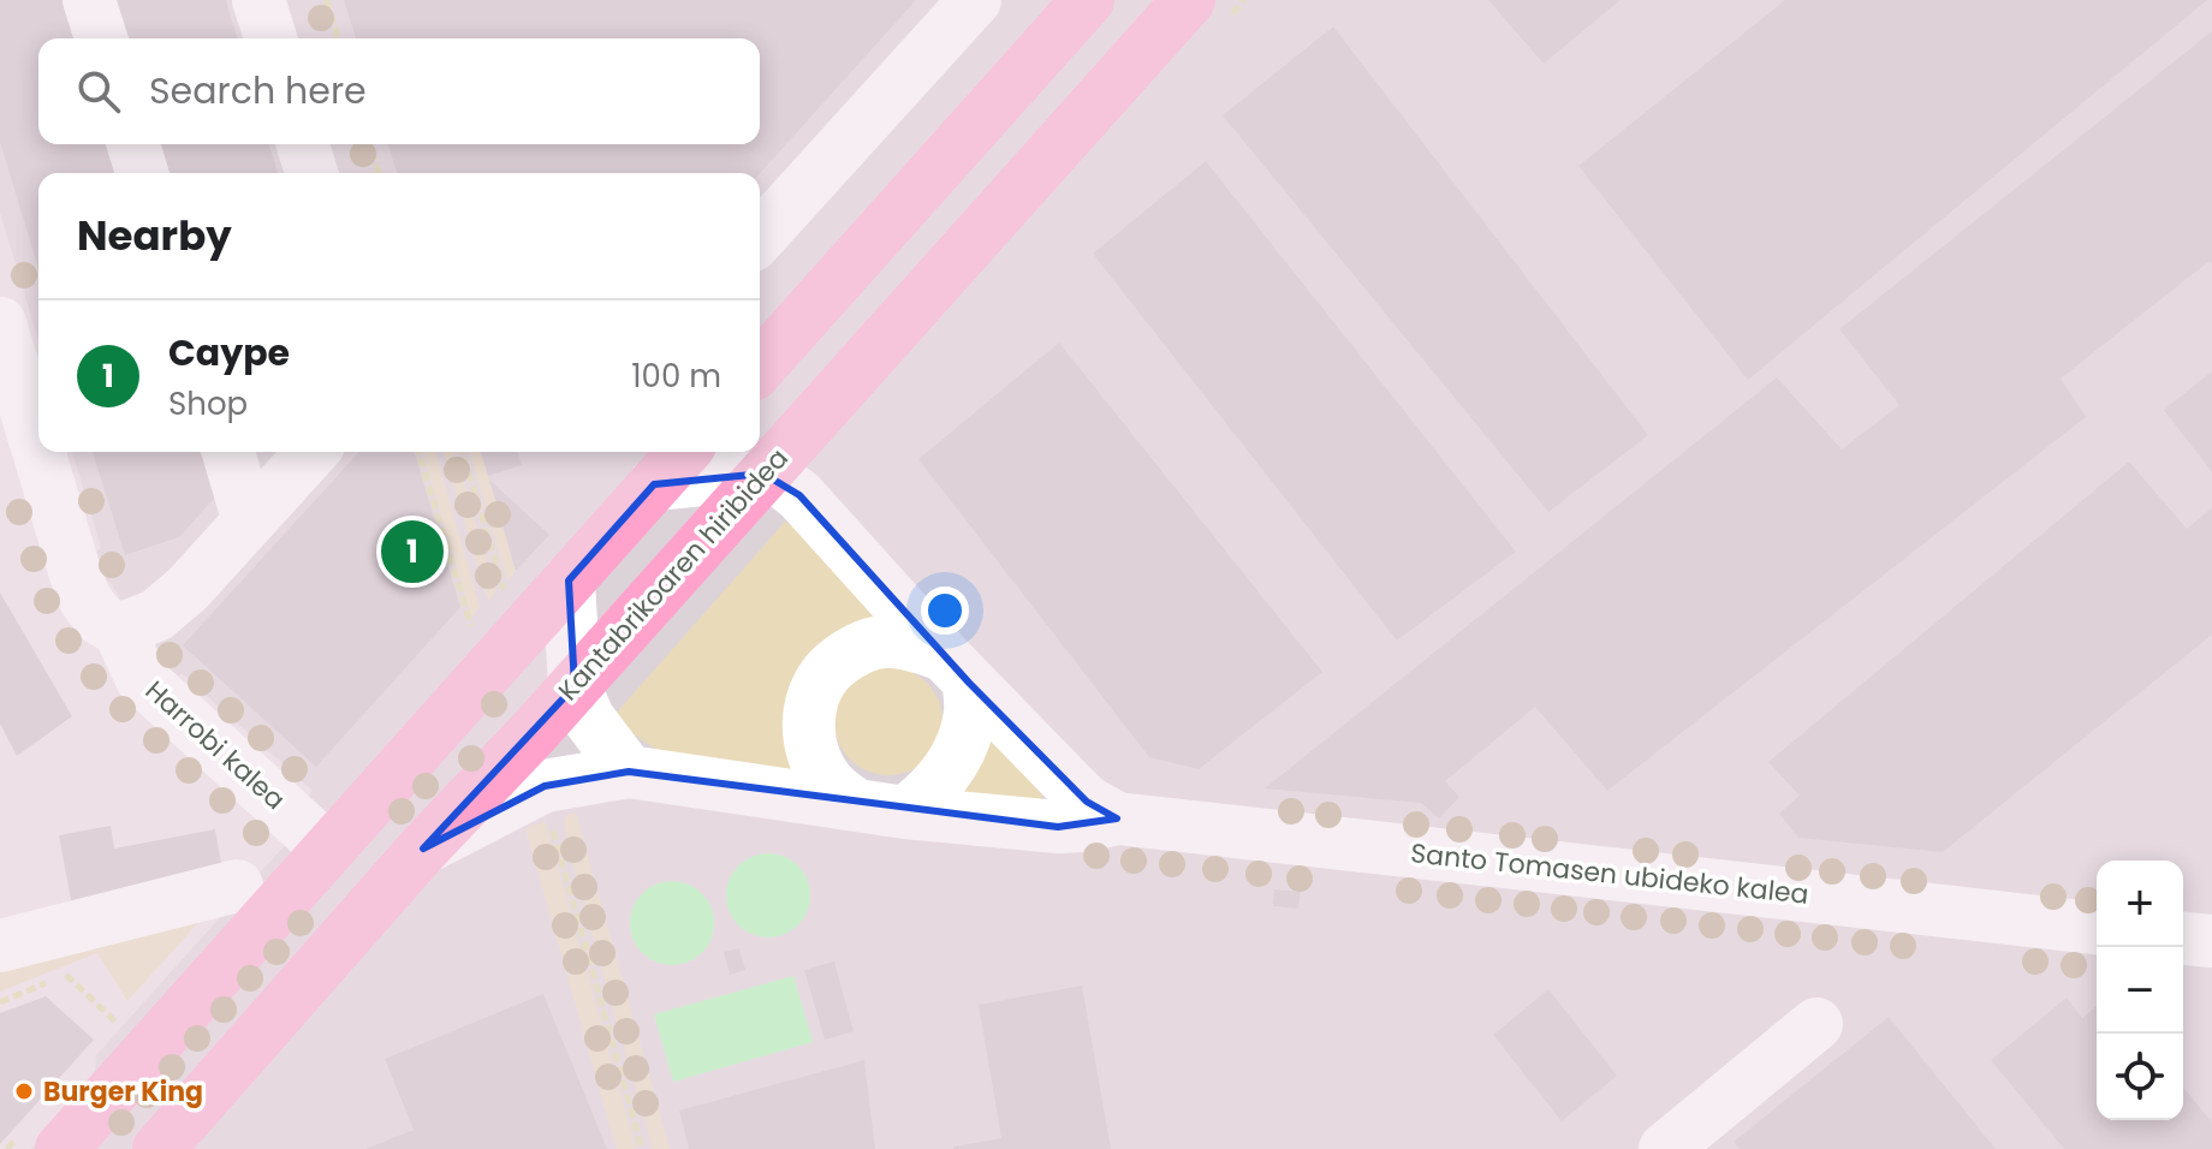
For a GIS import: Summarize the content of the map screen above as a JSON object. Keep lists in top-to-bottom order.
{
  "streets": {
    "main road": ["Kantabrikoaren hiribidea"],
    "street": ["Harrobi kalea", "Santo Tomasen ubideko kalea"]
  },
  "crossings": [
    ["Kantabrikoaren hiribidea", "Santo Tomasen ubideko kalea"]
  ],
  "places": ["Burger King"],
  "page": {
    "search": "Search here",
    "heading": "Nearby",
    "list": [
      {
        "mark": "1",
        "name": "Caype",
        "note": "Shop",
        "value": "100 m"
      }
    ],
    "pins": "1",
    "map_buttons": ["+", "−"]
  }
}
